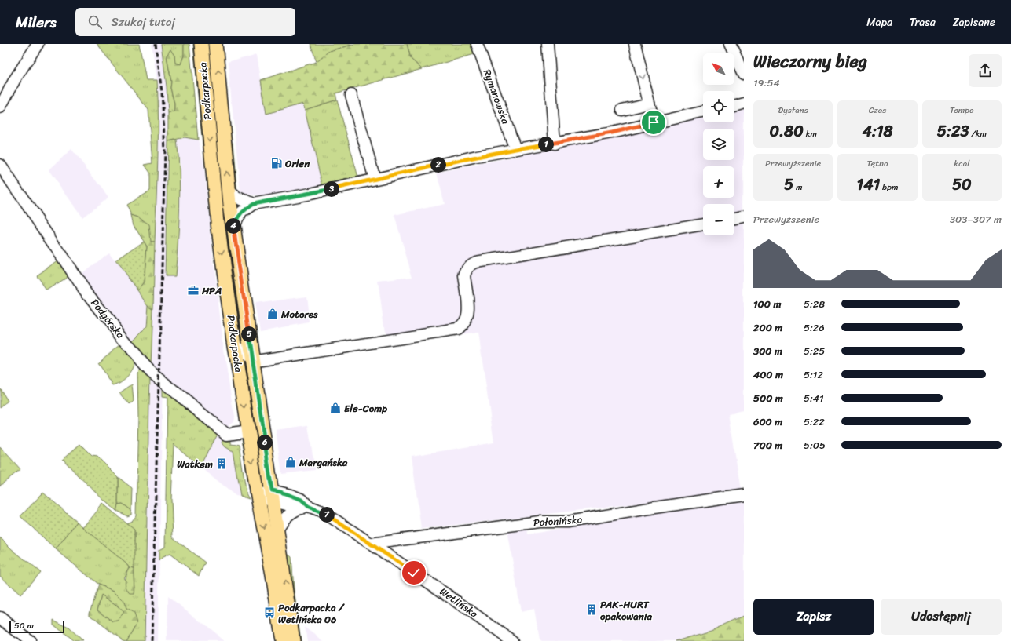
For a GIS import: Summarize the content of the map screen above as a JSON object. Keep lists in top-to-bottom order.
{
  "streets": {
    "main road": ["Podkarpacka"],
    "street": [
      "Rymanowska",
      "Podgórska",
      "Połonińska",
      "Wetlińska"
    ]
  },
  "crossings": [
    ["Podkarpacka", "Podgórska"],
    ["Podkarpacka", "Wetlińska"],
    ["Połonińska", "Wetlińska"]
  ],
  "places": {
    "fuel station": ["Orlen"],
    "office": ["HPA"],
    "shop": ["Motores", "Ele-Comp", "Margańska"],
    "building": ["Watkem", "PAK-HURT opakowania"],
    "bus stop": ["Podkarpacka / Wetlińska 06"]
  },
  "scale_bar": "50 m",
  "north": "top left",
  "page": {
    "header": "Milers",
    "search": "Szukaj tutaj",
    "nav": ["Mapa", "Trasa", "Zapisane"],
    "heading": ["Wieczorny bieg", "19:54"],
    "map_buttons": ["+", "−"],
    "stats": [
      ["Dystans", "0.80 km"],
      ["Czas", "4:18"],
      ["Tempo", "5:23 /km"],
      ["Przewyższenie", "5 m"],
      ["Tętno", "141 bpm"],
      ["kcal", "50"]
    ],
    "pins": [
      "1",
      "2",
      "3",
      "4",
      "5",
      "6",
      "7"
    ],
    "chart": ["Przewyższenie", "303–307 m"],
    "list": [
      {
        "name": "100 m",
        "note": "5:28"
      },
      {
        "name": "200 m",
        "note": "5:26"
      },
      {
        "name": "300 m",
        "note": "5:25"
      },
      {
        "name": "400 m",
        "note": "5:12"
      },
      {
        "name": "500 m",
        "note": "5:41"
      },
      {
        "name": "600 m",
        "note": "5:22"
      },
      {
        "name": "700 m",
        "note": "5:05"
      }
    ],
    "buttons": ["Zapisz", "Udostępnij"],
    "scale": "50 m"
  }
}
